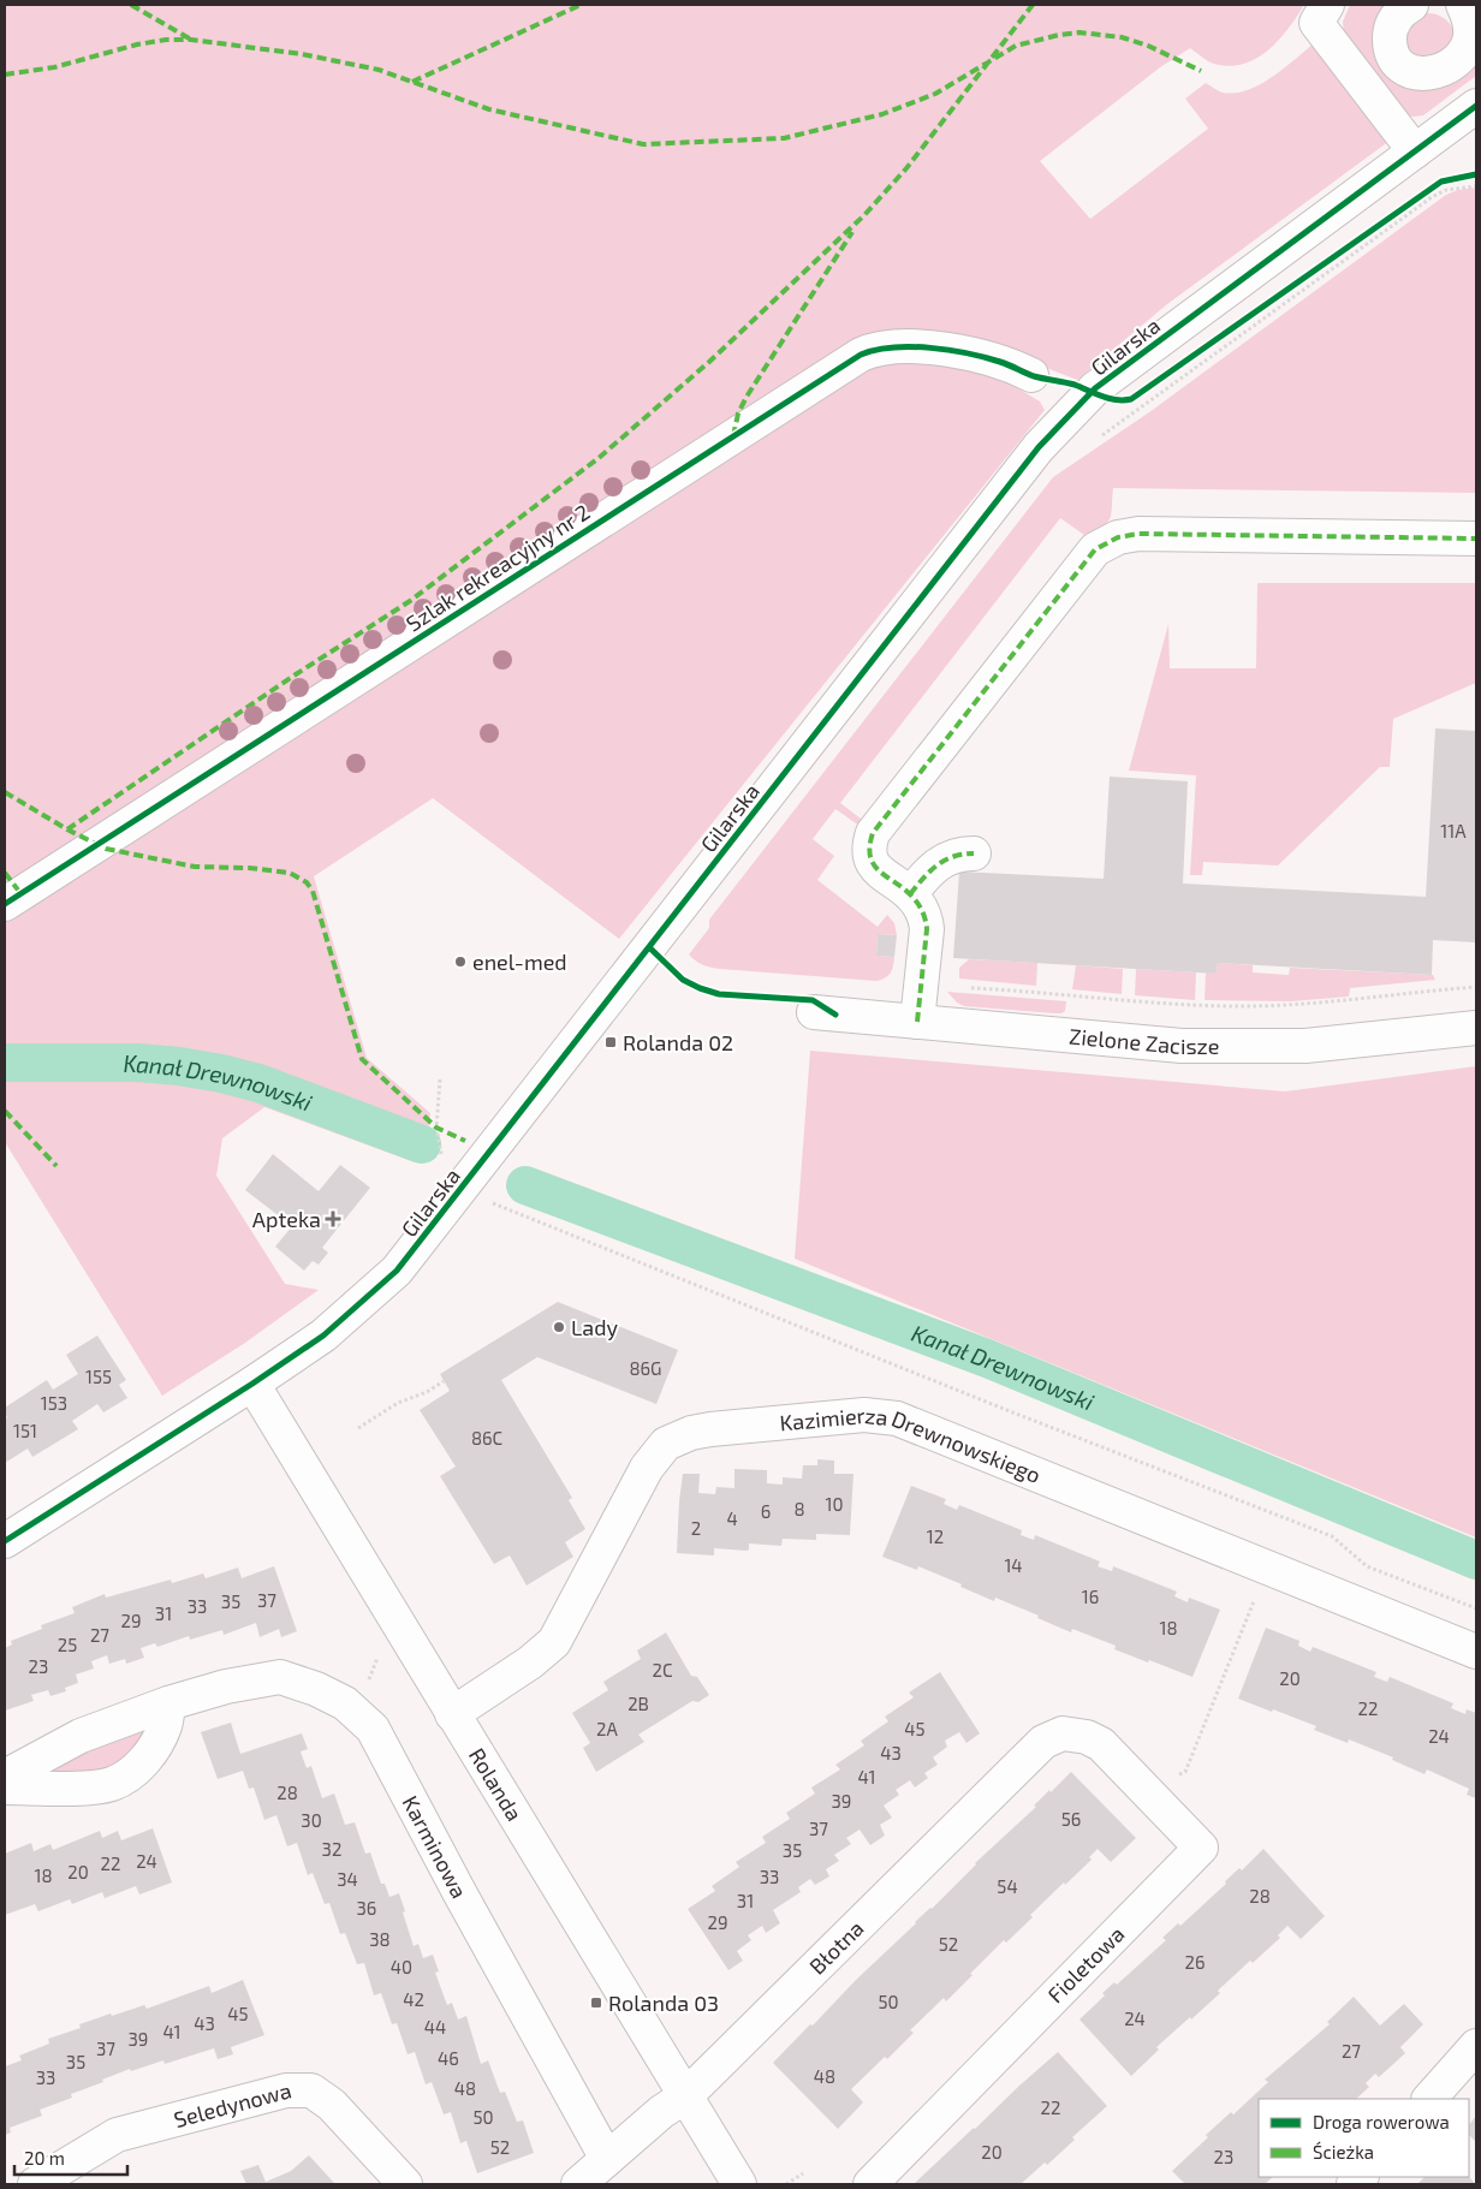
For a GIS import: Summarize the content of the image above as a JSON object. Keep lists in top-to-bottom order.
{
  "streets": {
    "street": [
      "Gilarska",
      "Szlak rekreacyjny nr 2",
      "Zielone Zacisze",
      "Kazimierza Drewnowskiego",
      "Rolanda",
      "Karminowa",
      "Błotna",
      "Fioletowa",
      "Seledynowa"
    ]
  },
  "crossings": [
    ["Gilarska", "Rolanda"],
    ["Kazimierza Drewnowskiego", "Rolanda"],
    ["Rolanda", "Błotna"],
    ["Karminowa", "Błotna"],
    ["Błotna", "Fioletowa"]
  ],
  "water": ["Kanał Drewnowski"],
  "places": {
    "other": ["enel-med", "Lady"],
    "transit": ["Rolanda 02", "Rolanda 03"],
    "health": ["Apteka"]
  },
  "house_numbers": [
    "11A",
    "86G",
    "155",
    "153",
    "151",
    "86C",
    "10",
    "8",
    "6",
    "4",
    "2",
    "12",
    "14",
    "16",
    "37",
    "35",
    "33",
    "31",
    "29",
    "18",
    "27",
    "25",
    "23",
    "2C",
    "20",
    "2B",
    "22",
    "2A",
    "45",
    "24",
    "43",
    "41",
    "28",
    "39",
    "56",
    "30",
    "37",
    "32",
    "35",
    "24",
    "22",
    "20",
    "18",
    "33",
    "34",
    "54",
    "28",
    "31",
    "36",
    "29",
    "38",
    "52",
    "26",
    "40",
    "42",
    "50",
    "45",
    "24",
    "43",
    "44",
    "41",
    "39",
    "37",
    "27",
    "46",
    "35",
    "48",
    "33",
    "48",
    "22",
    "50",
    "52",
    "20",
    "23"
  ],
  "legend": ["Droga rowerowa", "Ścieżka"],
  "scale_bar": "20 m"
}
